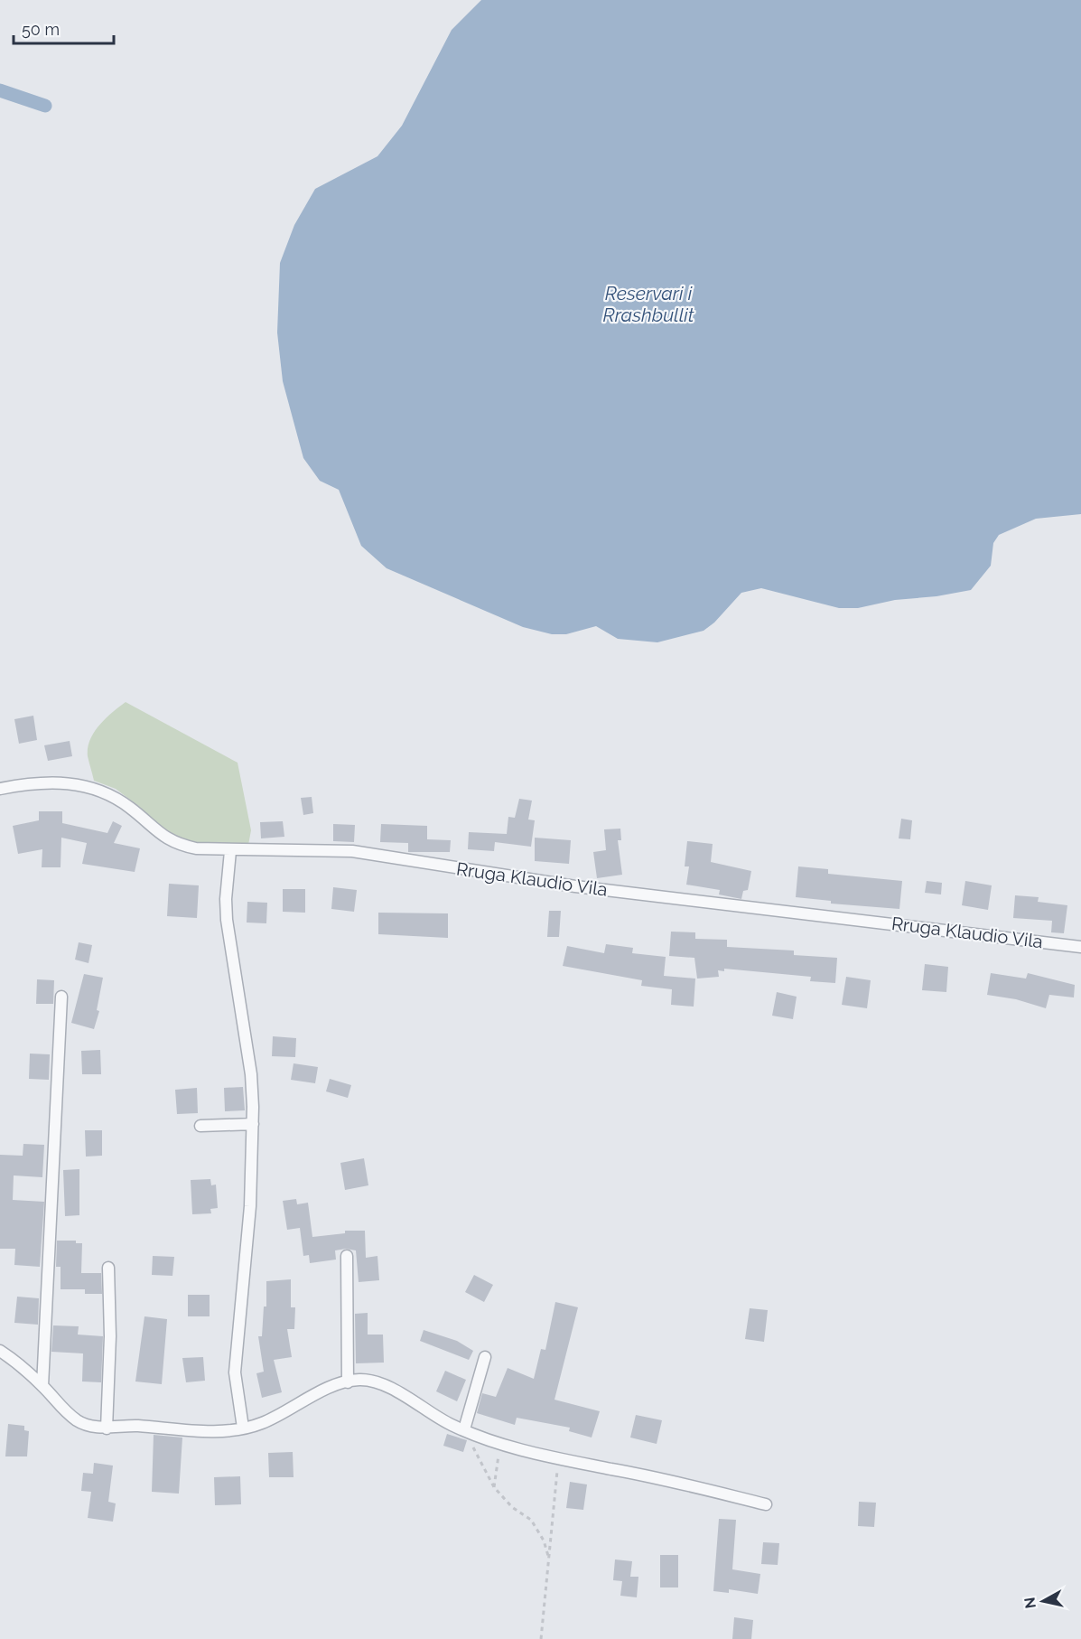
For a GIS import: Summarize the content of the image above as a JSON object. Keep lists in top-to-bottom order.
{
  "streets": {
    "street": ["Rruga Klaudio Vila"]
  },
  "water": ["Reservari i Rrashbullit"],
  "scale_bar": "50 m",
  "north": "left"
}
